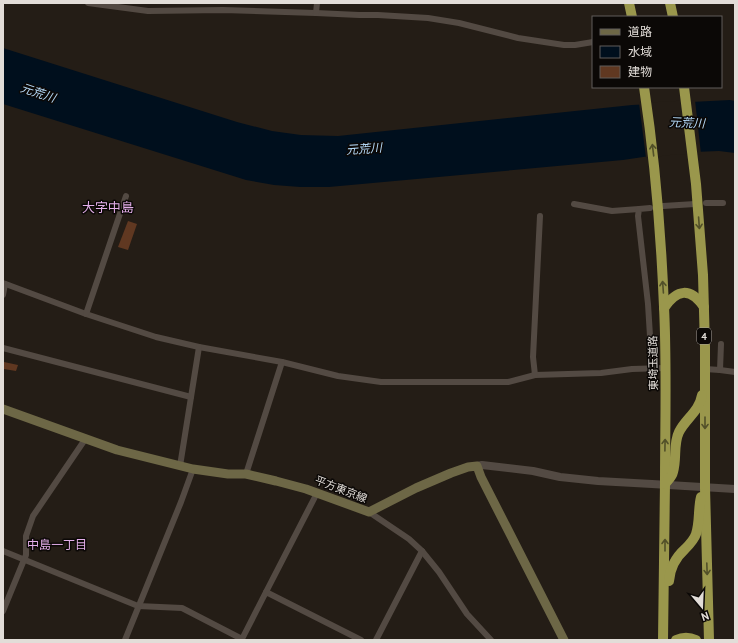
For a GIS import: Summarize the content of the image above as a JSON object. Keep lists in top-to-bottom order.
{
  "streets": {
    "highway": ["4", "東埼玉道路"],
    "main road": ["平方東京線"]
  },
  "crossings": [
    ["4", "東埼玉道路"]
  ],
  "districts": ["大字中島", "中島一丁目"],
  "water": ["元荒川"],
  "legend": ["道路", "水域", "建物"],
  "north": "bottom"
}
